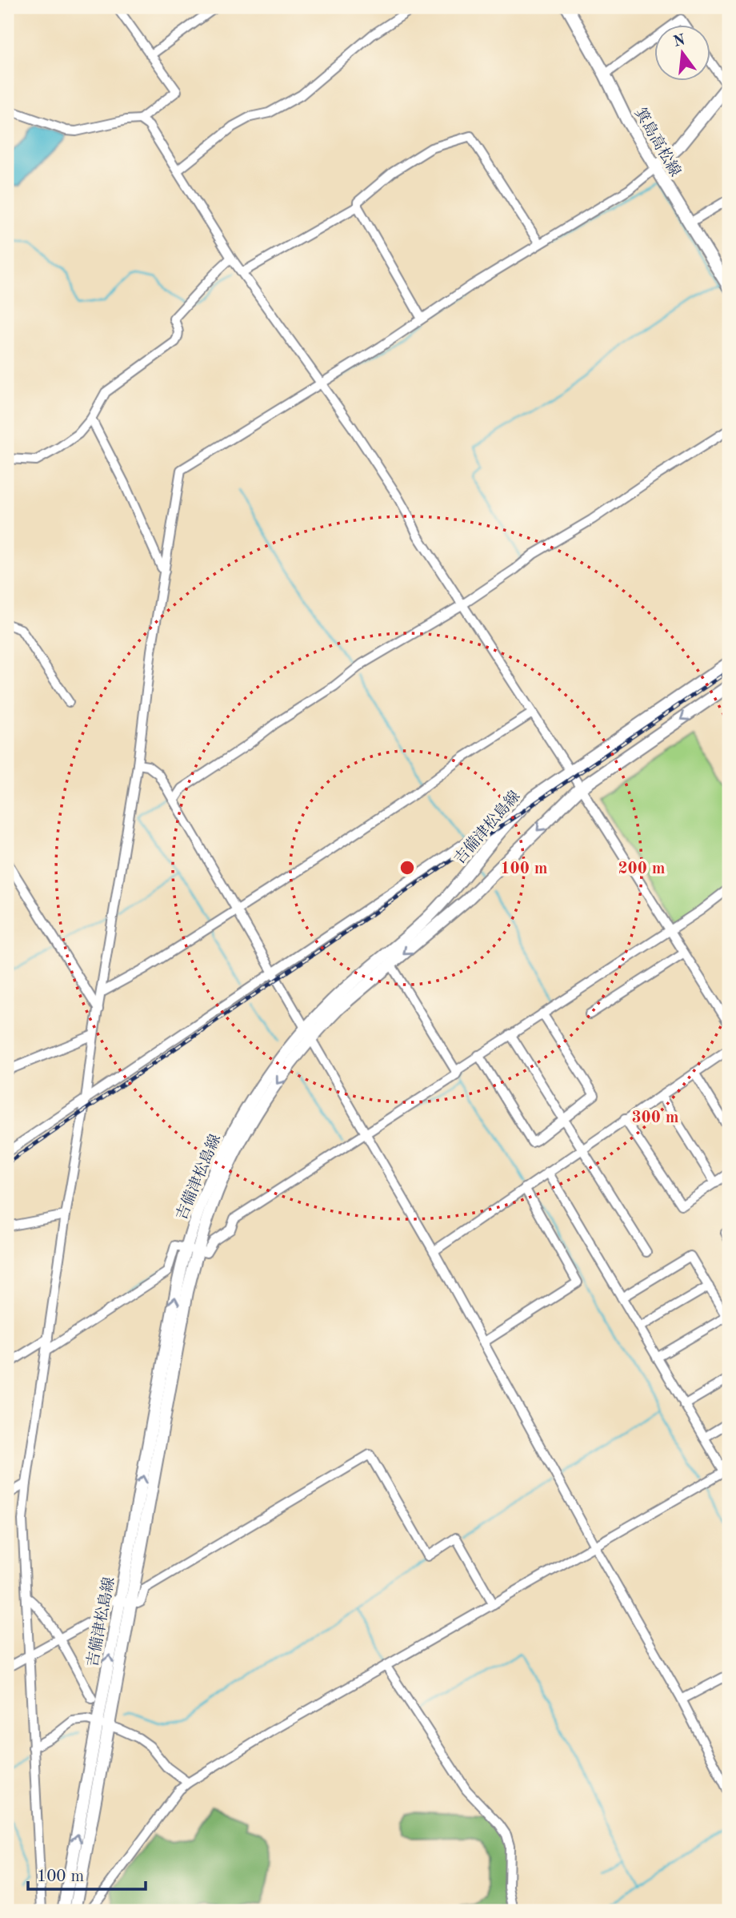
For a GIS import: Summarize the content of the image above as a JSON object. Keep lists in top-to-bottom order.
{
  "streets": {
    "main road": ["箕島高松線", "吉備津松島線"]
  },
  "scale_bar": "100 m",
  "north": "top",
  "rings": ["100 m", "200 m", "300 m"]
}
